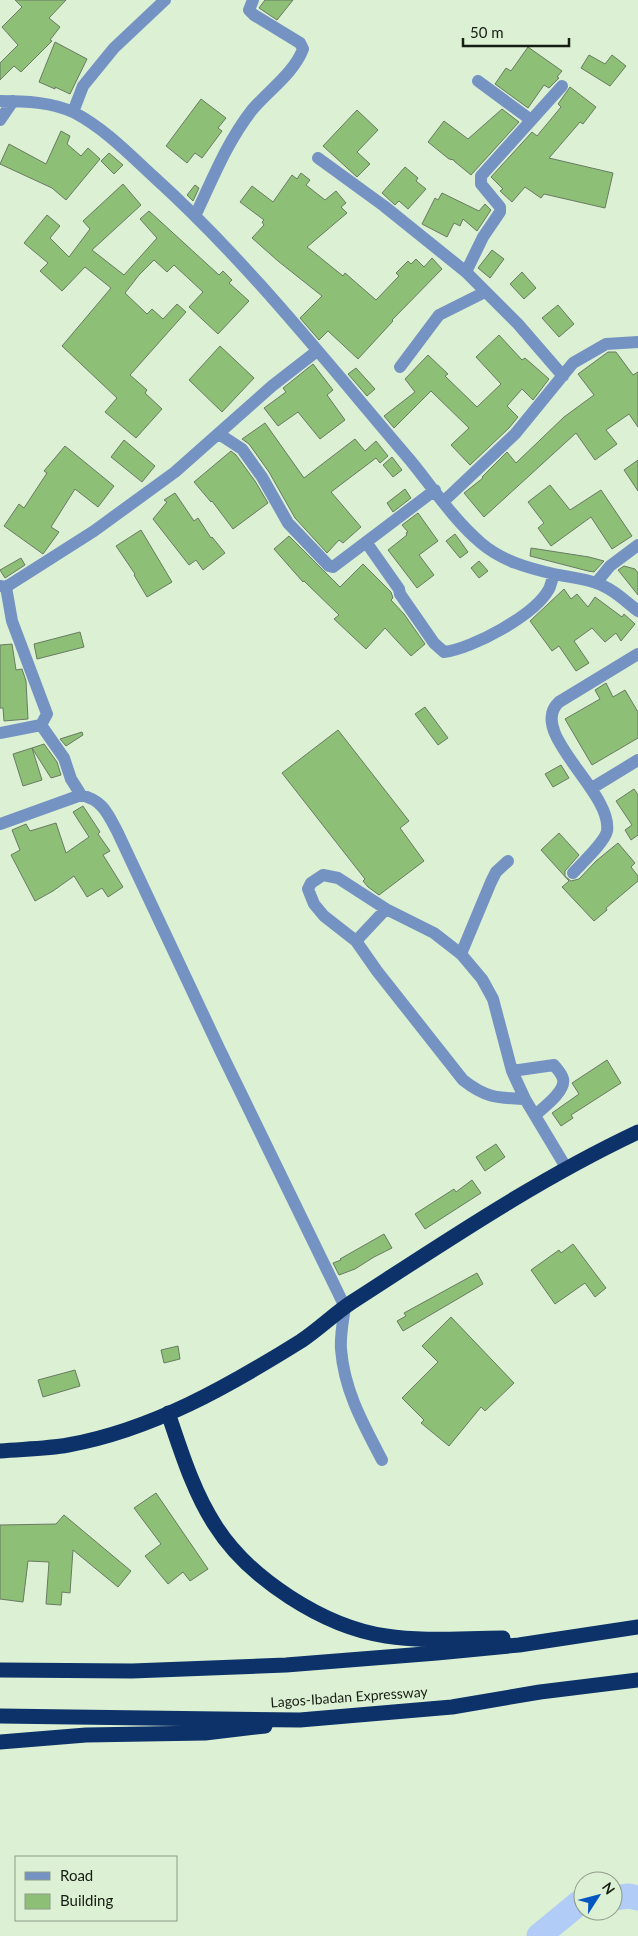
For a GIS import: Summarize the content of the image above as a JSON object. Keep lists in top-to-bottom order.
{
  "streets": {
    "highway": ["Lagos-Ibadan Expressway"]
  },
  "legend": ["Road", "Building"],
  "scale_bar": "50 m",
  "north": "top right"
}
